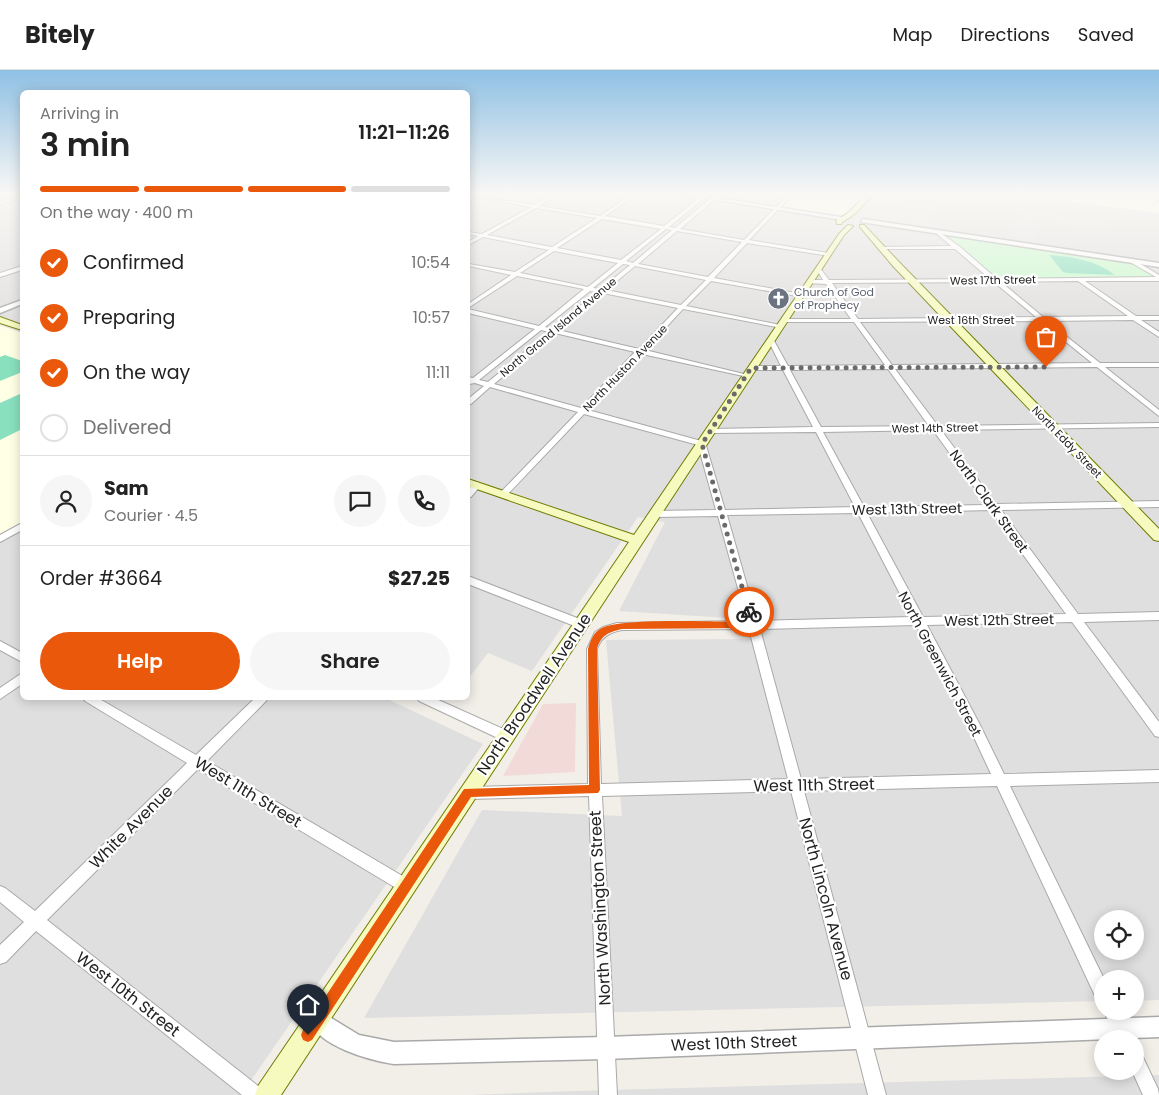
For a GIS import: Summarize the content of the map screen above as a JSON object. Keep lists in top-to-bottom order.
{
  "streets": {
    "main road": ["North Eddy Street", "North Broadwell Avenue"],
    "street": [
      "West 17th Street",
      "West 16th Street",
      "North Grand Island Avenue",
      "North Huston Avenue",
      "West 14th Street",
      "North Clark Street",
      "West 13th Street",
      "West 12th Street",
      "North Greenwich Street",
      "West 11th Street",
      "White Avenue",
      "North Lincoln Avenue",
      "North Washington Street",
      "West 10th Street"
    ]
  },
  "crossings": [
    ["West 17th Street", "North Eddy Street"],
    ["West 17th Street", "North Clark Street"],
    ["West 16th Street", "North Grand Island Avenue"],
    ["West 16th Street", "North Huston Avenue"],
    ["West 16th Street", "North Eddy Street"],
    ["West 16th Street", "North Clark Street"],
    ["West 16th Street", "North Greenwich Street"],
    ["West 16th Street", "North Broadwell Avenue"],
    ["North Grand Island Avenue", "West 14th Street"],
    ["North Huston Avenue", "West 14th Street"],
    ["West 14th Street", "North Eddy Street"],
    ["West 14th Street", "North Clark Street"],
    ["West 14th Street", "North Greenwich Street"],
    ["West 14th Street", "North Broadwell Avenue"],
    ["West 14th Street", "North Lincoln Avenue"],
    ["North Eddy Street", "West 13th Street"],
    ["North Clark Street", "West 13th Street"],
    ["North Clark Street", "West 12th Street"],
    ["North Clark Street", "North Broadwell Avenue"],
    ["West 13th Street", "North Greenwich Street"],
    ["West 13th Street", "North Broadwell Avenue"],
    ["West 13th Street", "North Lincoln Avenue"],
    ["West 12th Street", "North Greenwich Street"],
    ["West 12th Street", "North Lincoln Avenue"],
    ["West 12th Street", "North Washington Street"],
    ["North Greenwich Street", "North Broadwell Avenue"],
    ["North Greenwich Street", "West 11th Street"],
    ["North Broadwell Avenue", "West 11th Street"],
    ["North Broadwell Avenue", "North Lincoln Avenue"],
    ["North Broadwell Avenue", "West 10th Street"],
    ["West 11th Street", "White Avenue"],
    ["West 11th Street", "North Lincoln Avenue"],
    ["West 11th Street", "North Washington Street"],
    ["White Avenue", "West 10th Street"],
    ["North Lincoln Avenue", "West 10th Street"],
    ["North Washington Street", "West 10th Street"]
  ],
  "places": {
    "church": ["Church of God of Prophecy"]
  },
  "page": {
    "header": "Bitely",
    "nav": ["Map", "Directions", "Saved"],
    "heading": ["3 min", "Arriving in", "11:21–11:26"],
    "panel": [
      "Sam",
      "Courier · 4.5",
      "Order #3664",
      "$27.25"
    ],
    "bar": "On the way · 400 m",
    "list": [
      ["Confirmed", "10:54"],
      ["Preparing", "10:57"],
      ["On the way", "11:11"],
      "Delivered"
    ],
    "buttons": ["Help", "Share"],
    "map_buttons": ["+", "−"]
  }
}
